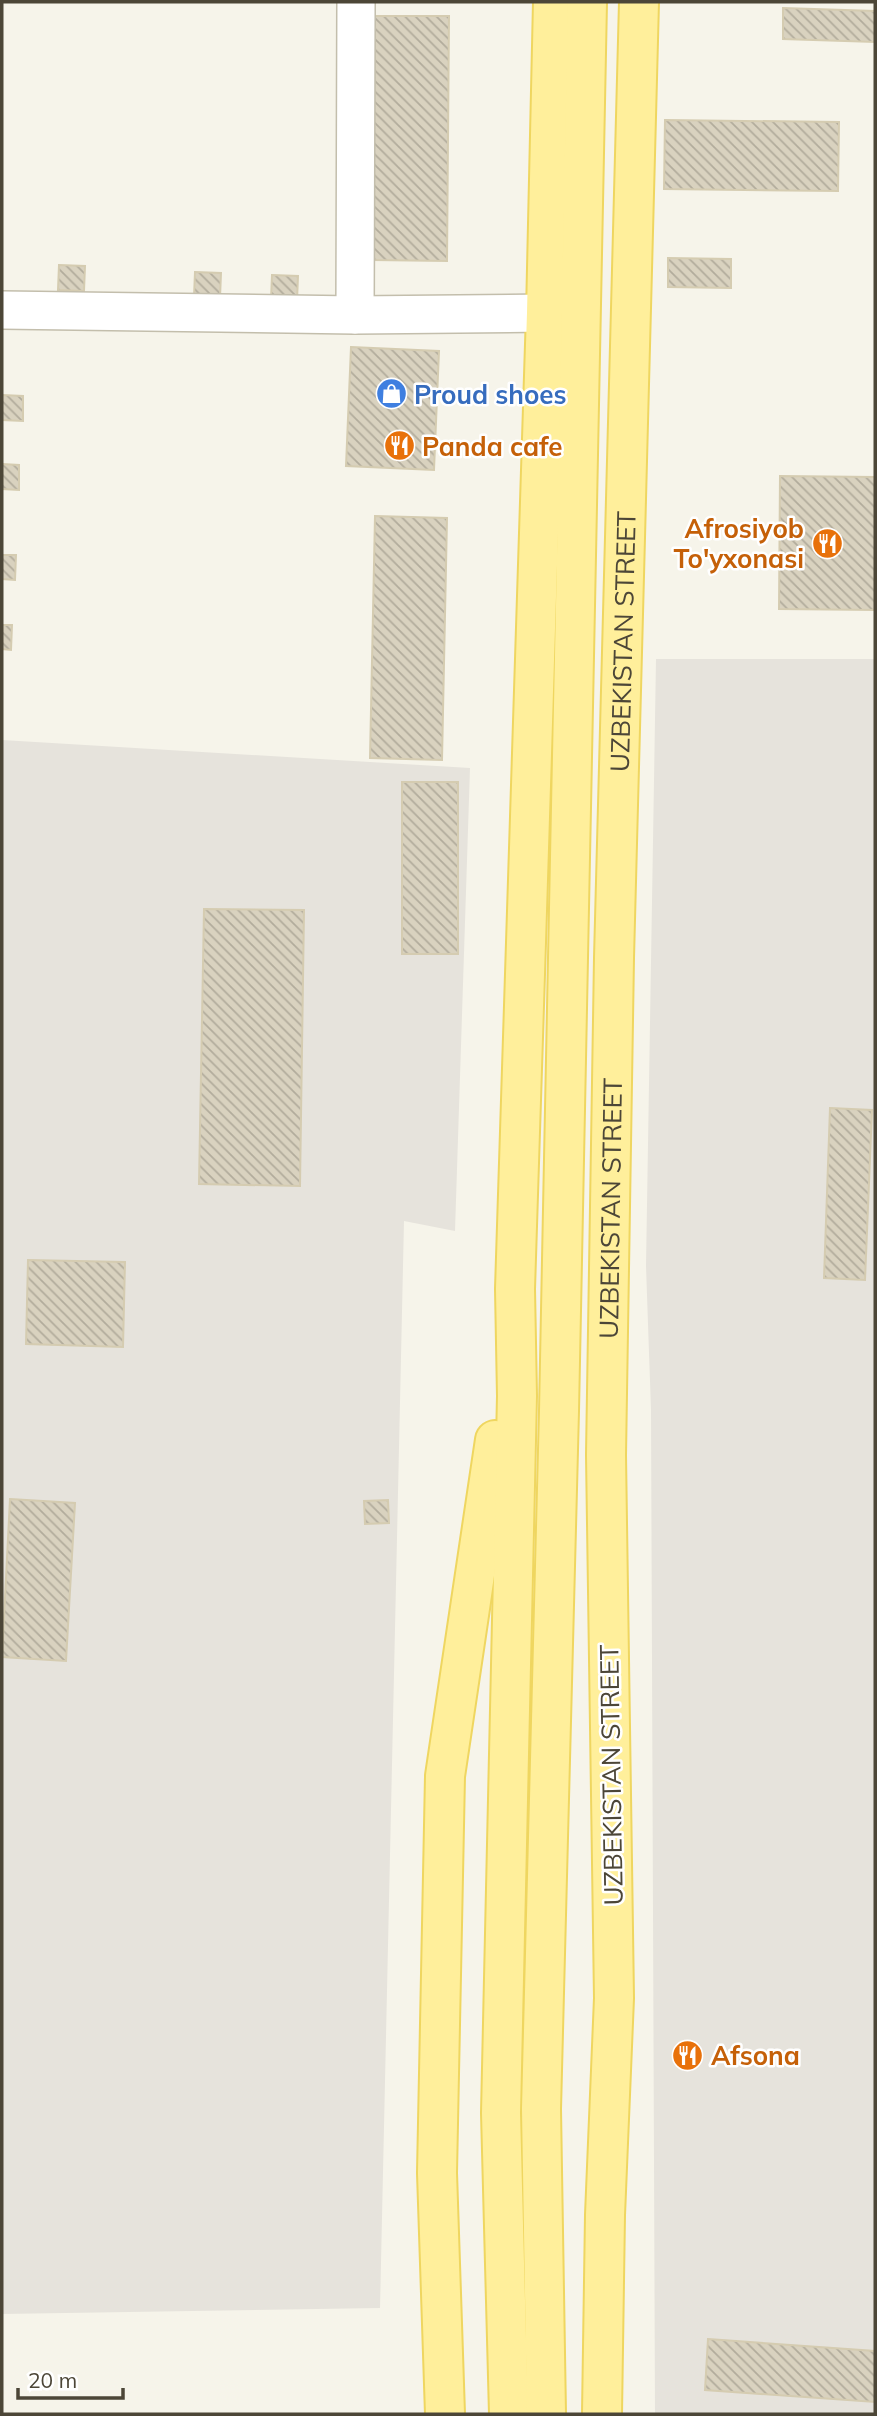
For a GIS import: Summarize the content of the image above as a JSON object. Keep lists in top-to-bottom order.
{
  "streets": {
    "main road": ["UZBEKISTAN STREET"]
  },
  "places": {
    "shop": ["Proud shoes"],
    "restaurant": ["Panda cafe", "Afrosiyob To'yxonasi", "Afsona"]
  },
  "scale_bar": "20 m"
}
